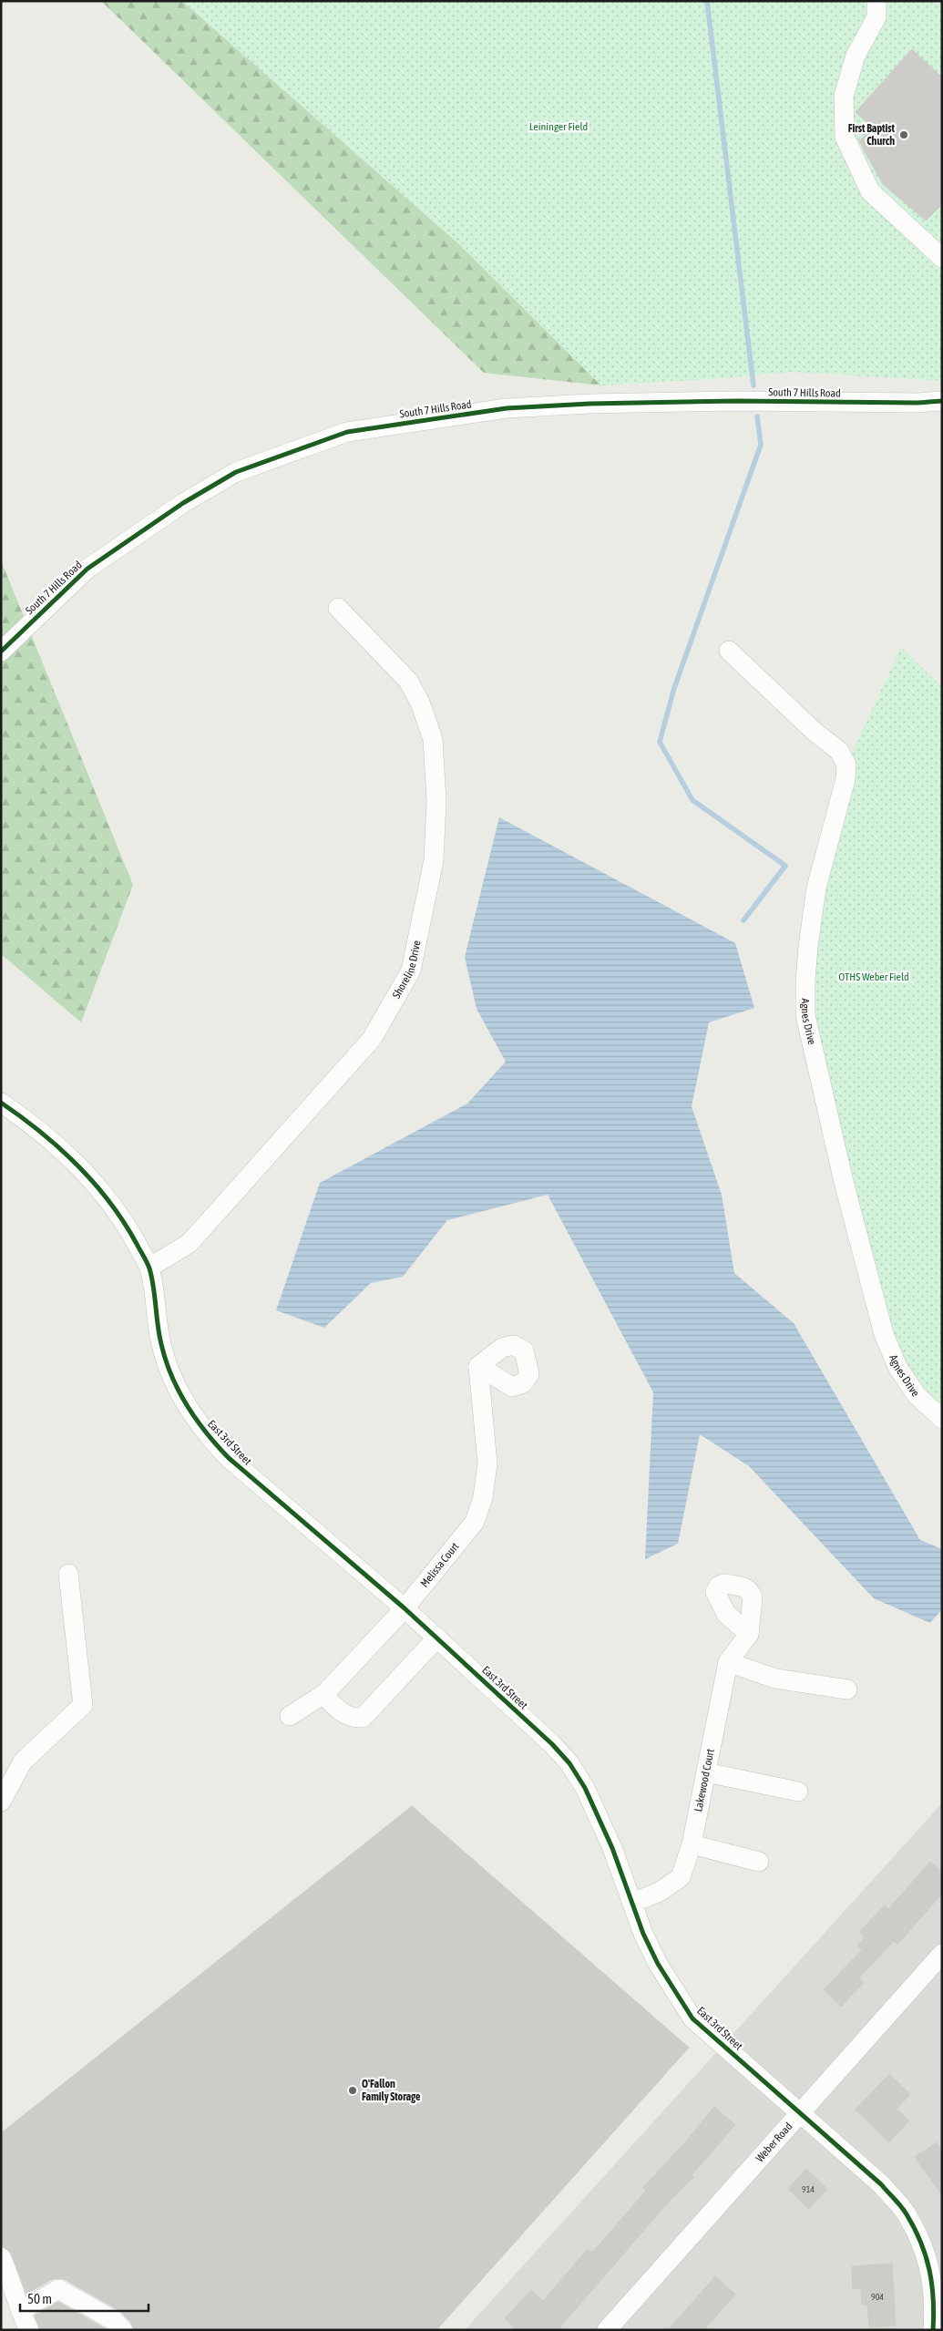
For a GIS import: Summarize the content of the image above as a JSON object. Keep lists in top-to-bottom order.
{
  "streets": {
    "street": [
      "South 7 Hills Road",
      "Shoreline Drive",
      "Agnes Drive",
      "East 3rd Street",
      "Melissa Court",
      "Lakewood Court",
      "Weber Road"
    ]
  },
  "crossings": [
    ["Shoreline Drive", "East 3rd Street"],
    ["East 3rd Street", "Melissa Court"],
    ["East 3rd Street", "Lakewood Court"],
    ["East 3rd Street", "Weber Road"]
  ],
  "parks": ["Leininger Field", "OTHS Weber Field"],
  "places": ["First Baptist Church", "O'Fallon Family Storage"],
  "house_numbers": ["914", "904"],
  "scale_bar": "50 m"
}
